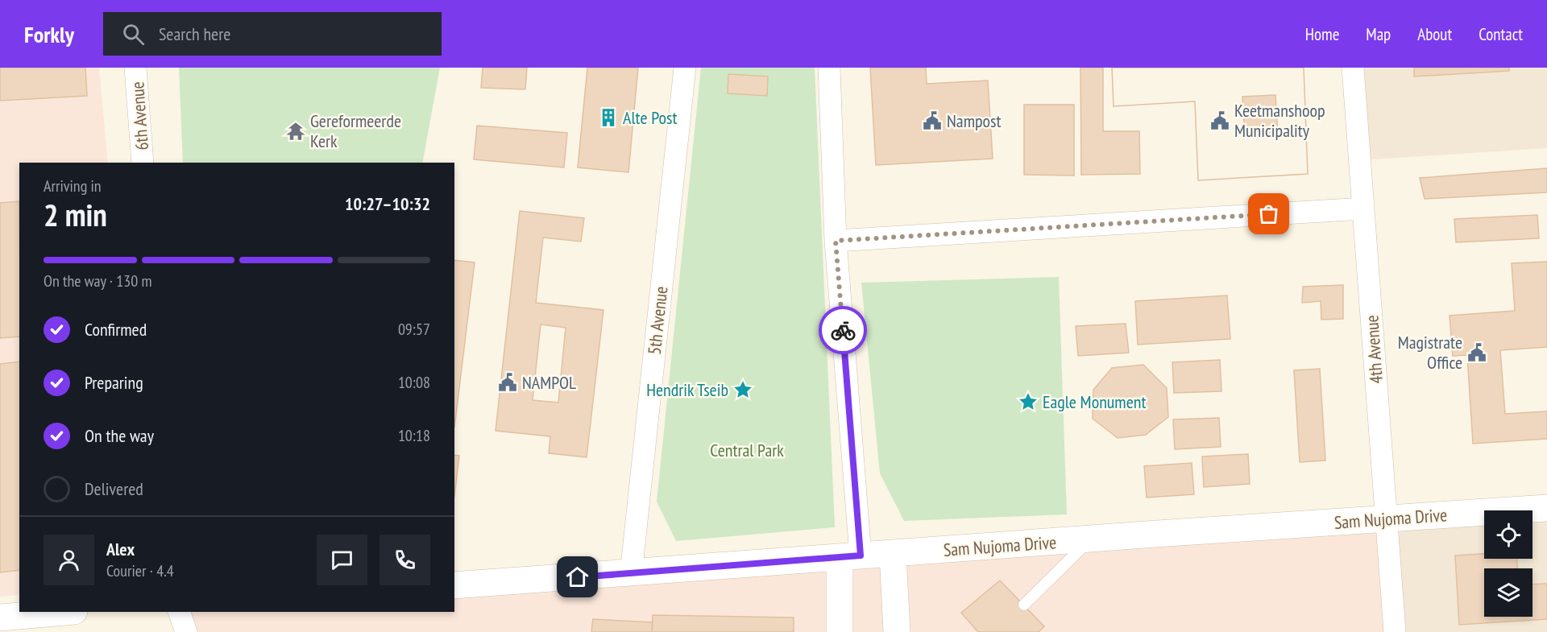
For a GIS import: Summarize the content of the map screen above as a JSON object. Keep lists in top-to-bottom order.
{
  "streets": {
    "main road": ["Sam Nujoma Drive"],
    "street": ["6th Avenue", "5th Avenue", "4th Avenue"]
  },
  "crossings": [
    ["5th Avenue", "Sam Nujoma Drive"],
    ["4th Avenue", "Sam Nujoma Drive"]
  ],
  "parks": ["Central Park"],
  "places": {
    "building": ["Alte Post"],
    "public building": [
      "Nampost",
      "Keetmanshoop Municipality",
      "Magistrate Office",
      "NAMPOL"
    ],
    "temple": ["Gereformeerde Kerk"],
    "place": ["Hendrik Tseib", "Eagle Monument"]
  },
  "page": {
    "header": "Forkly",
    "search": "Search here",
    "nav": [
      "Home",
      "Map",
      "About",
      "Contact"
    ],
    "heading": ["2 min", "Arriving in", "10:27–10:32"],
    "panel": ["Alex", "Courier · 4.4"],
    "bar": "On the way · 130 m",
    "list": [
      ["Confirmed", "09:57"],
      ["Preparing", "10:08"],
      ["On the way", "10:18"],
      "Delivered"
    ]
  }
}
